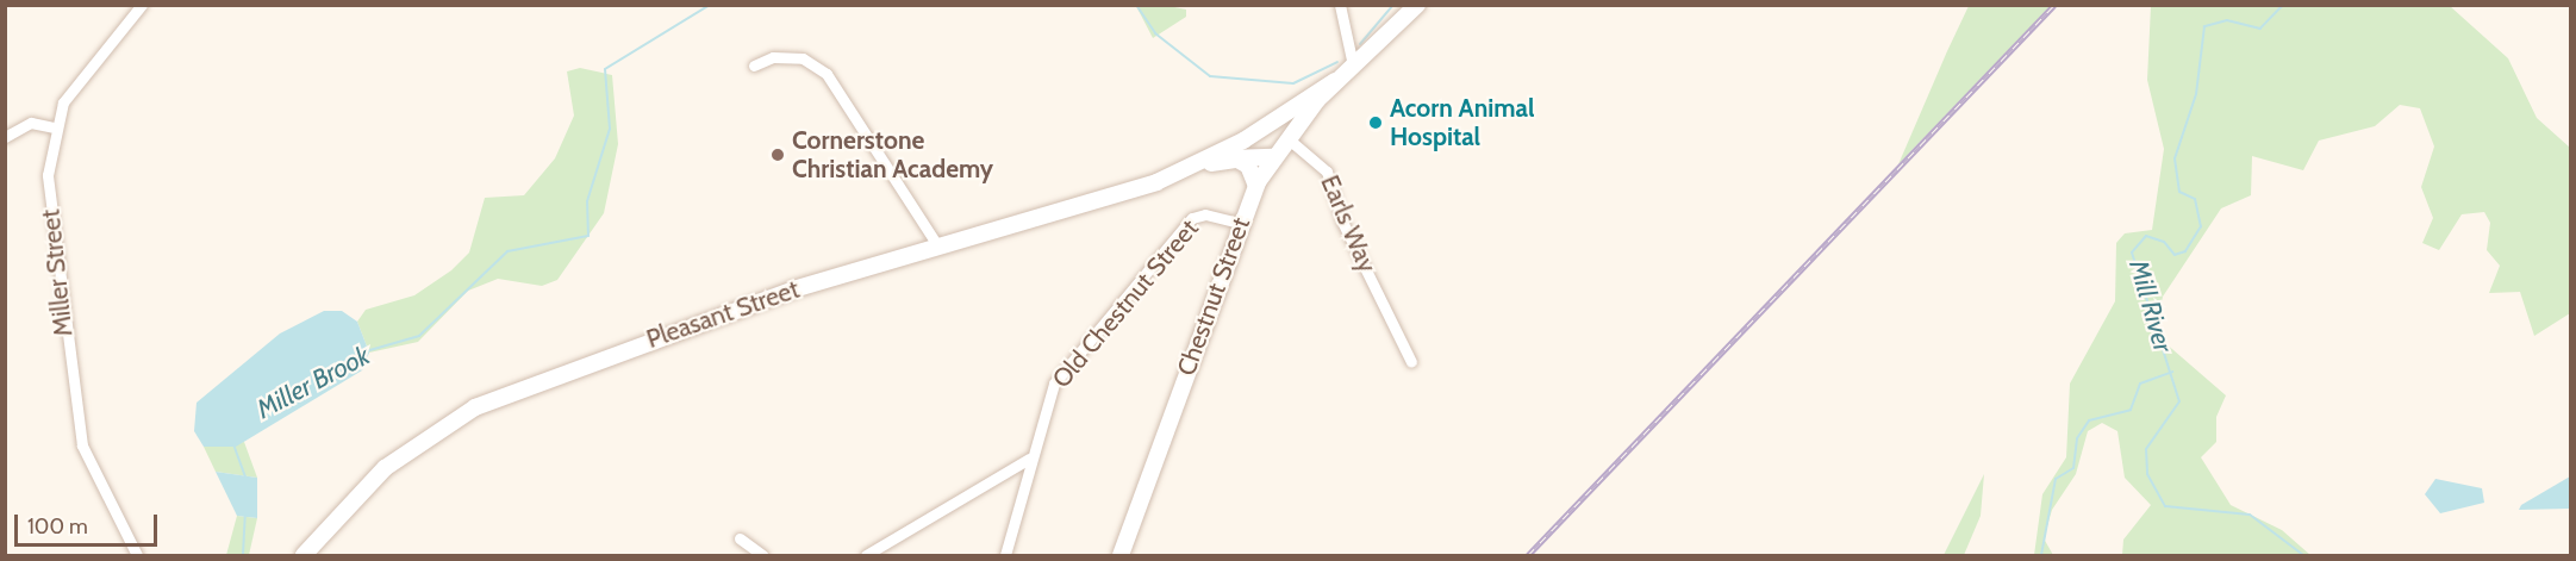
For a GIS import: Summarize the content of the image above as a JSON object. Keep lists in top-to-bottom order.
{
  "streets": {
    "street": [
      "Earls Way",
      "Miller Street",
      "Chestnut Street",
      "Old Chestnut Street",
      "Pleasant Street"
    ]
  },
  "crossings": [
    ["Earls Way", "Chestnut Street"],
    ["Earls Way", "Pleasant Street"],
    ["Chestnut Street", "Old Chestnut Street"],
    ["Chestnut Street", "Pleasant Street"]
  ],
  "water": ["Mill River", "Miller Brook"],
  "places": ["Acorn Animal Hospital", "Cornerstone Christian Academy"],
  "scale_bar": "100 m"
}
